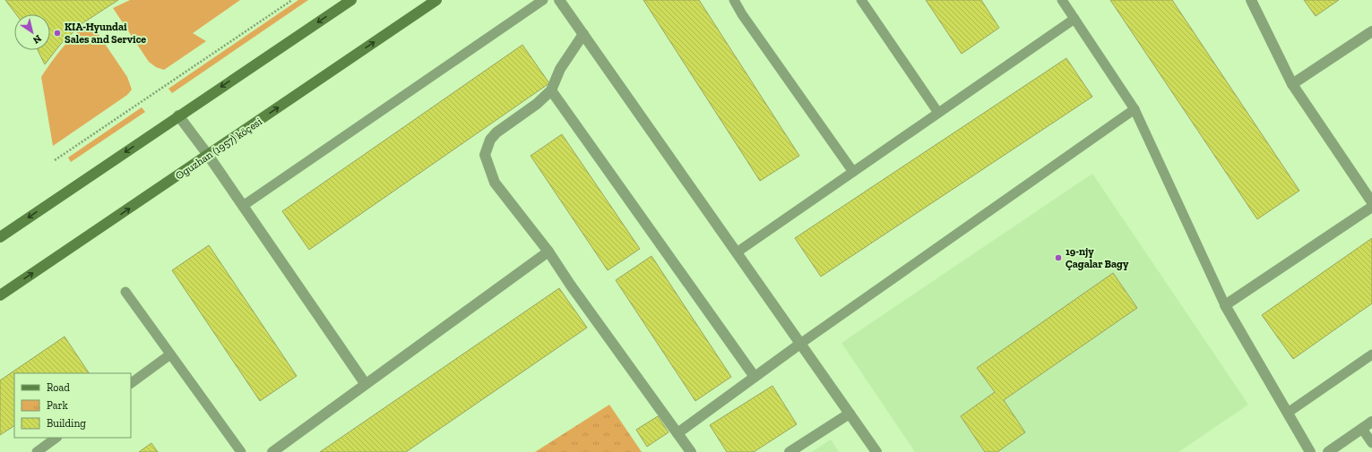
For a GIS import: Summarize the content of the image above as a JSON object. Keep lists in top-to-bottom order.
{
  "streets": {
    "main road": ["Oguzhan (1957) köçesi"]
  },
  "places": ["KIA-Hyundai Sales and Service", "19-njy Çagalar Bagy"],
  "legend": ["Road", "Park", "Building"],
  "north": "bottom right"
}
